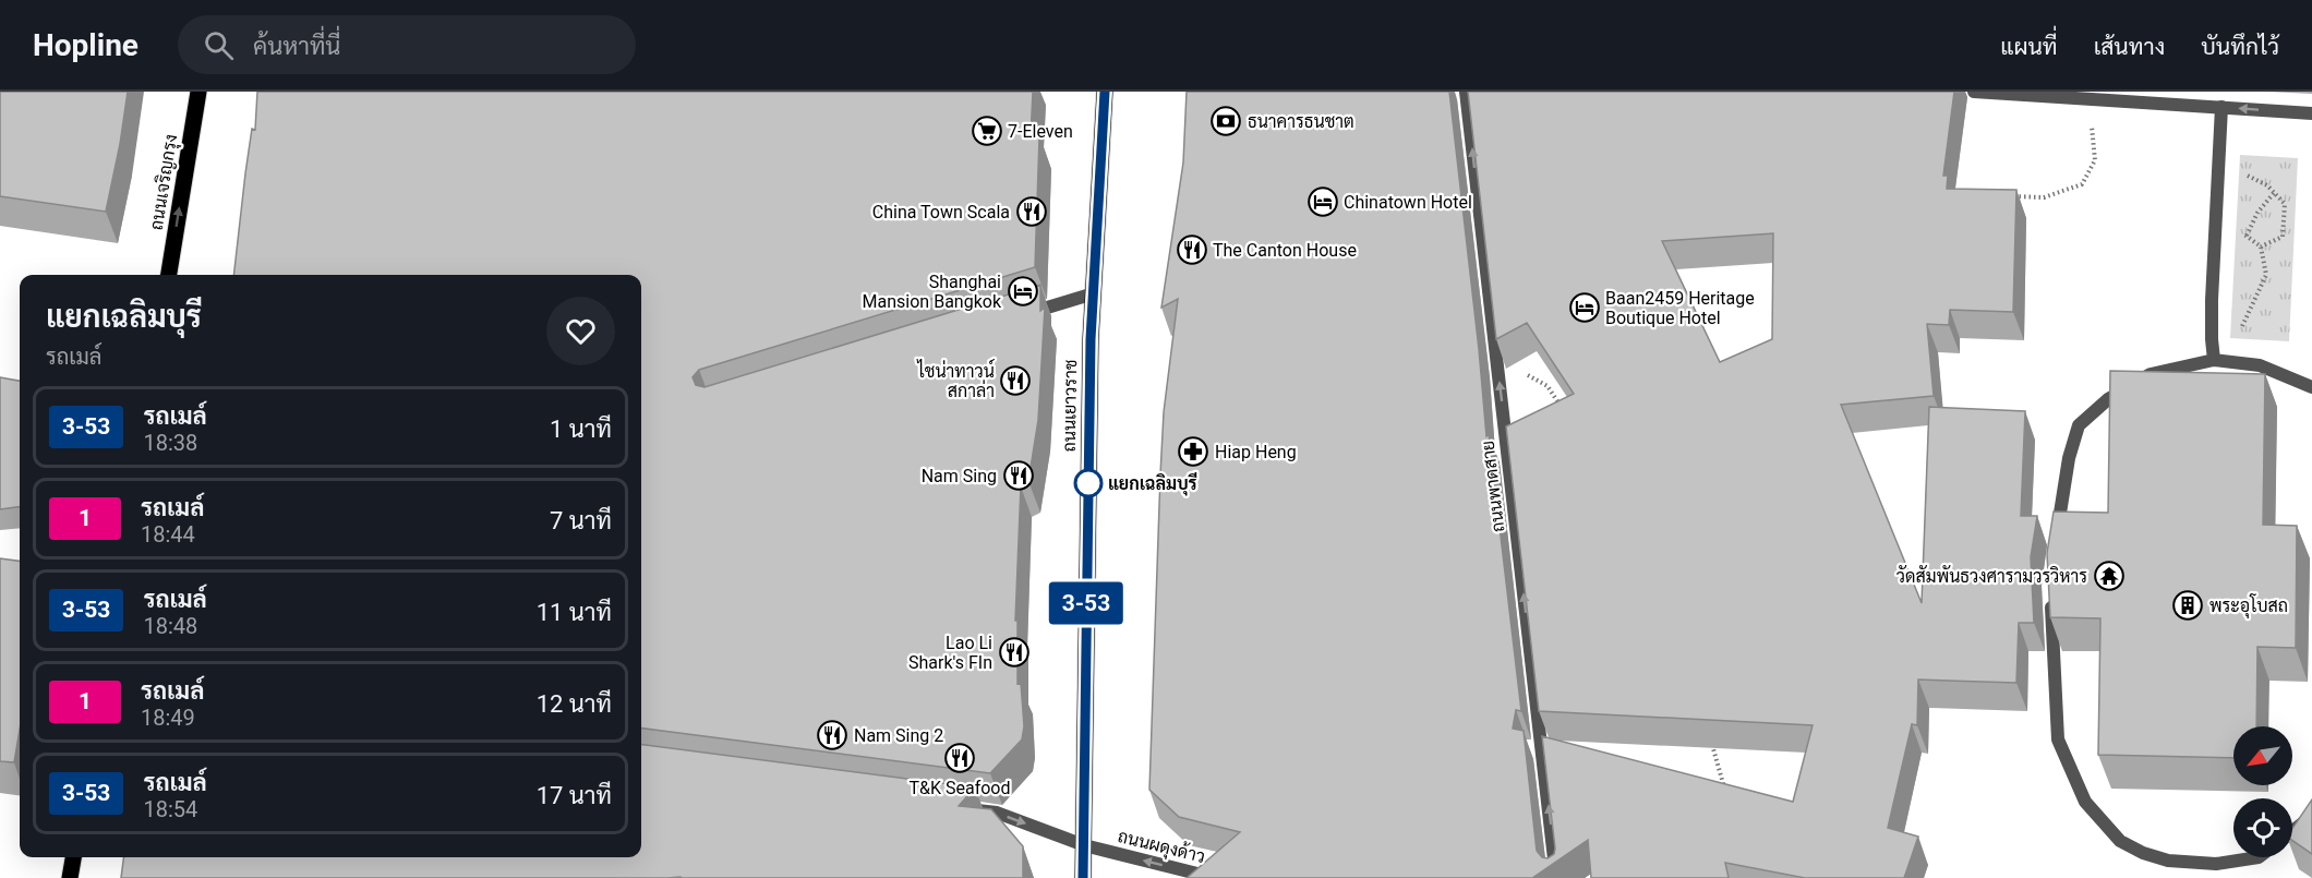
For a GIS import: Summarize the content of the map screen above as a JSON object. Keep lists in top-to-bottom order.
{
  "streets": {
    "main road": ["ถนนเจริญกรุง", "ถนนเยาวราช"],
    "street": ["ถนนพาดสาย", "ถนนผดุงด้าว"]
  },
  "crossings": [
    ["ถนนเยาวราช", "ถนนผดุงด้าว"]
  ],
  "one_way": ["ถนนเจริญกรุง", "ถนนพาดสาย"],
  "places": {
    "bank": ["ธนาคารธนชาต"],
    "supermarket": ["7-Eleven"],
    "hotel": ["Chinatown Hotel", "Shanghai Mansion Bangkok", "Baan2459 Heritage Boutique Hotel"],
    "restaurant": [
      "China Town Scala",
      "The Canton House",
      "ไชน่าทาวน์ สกาล่า",
      "Nam Sing",
      "Lao Li Shark's FIn",
      "Nam Sing 2",
      "T&K Seafood"
    ],
    "pharmacy": ["Hiap Heng"],
    "other": ["แยกเฉลิมบุรี"],
    "temple": ["วัดสัมพันธวงศารามวรวิหาร"],
    "building": ["พระอุโบสถ"]
  },
  "lines": ["bus line 3-53"],
  "north": "bottom left",
  "page": {
    "header": "Hopline",
    "search": "ค้นหาที่นี่",
    "nav": ["แผนที่", "เส้นทาง", "บันทึกไว้"],
    "on_map": "3-53",
    "heading": ["แยกเฉลิมบุรี", "รถเมล์"],
    "list": [
      {
        "mark": "3-53",
        "name": "รถเมล์",
        "note": "18:38",
        "value": "1 นาที"
      },
      {
        "mark": "1",
        "name": "รถเมล์",
        "note": "18:44",
        "value": "7 นาที"
      },
      {
        "mark": "3-53",
        "name": "รถเมล์",
        "note": "18:48",
        "value": "11 นาที"
      },
      {
        "mark": "1",
        "name": "รถเมล์",
        "note": "18:49",
        "value": "12 นาที"
      },
      {
        "mark": "3-53",
        "name": "รถเมล์",
        "note": "18:54",
        "value": "17 นาที"
      }
    ]
  }
}
